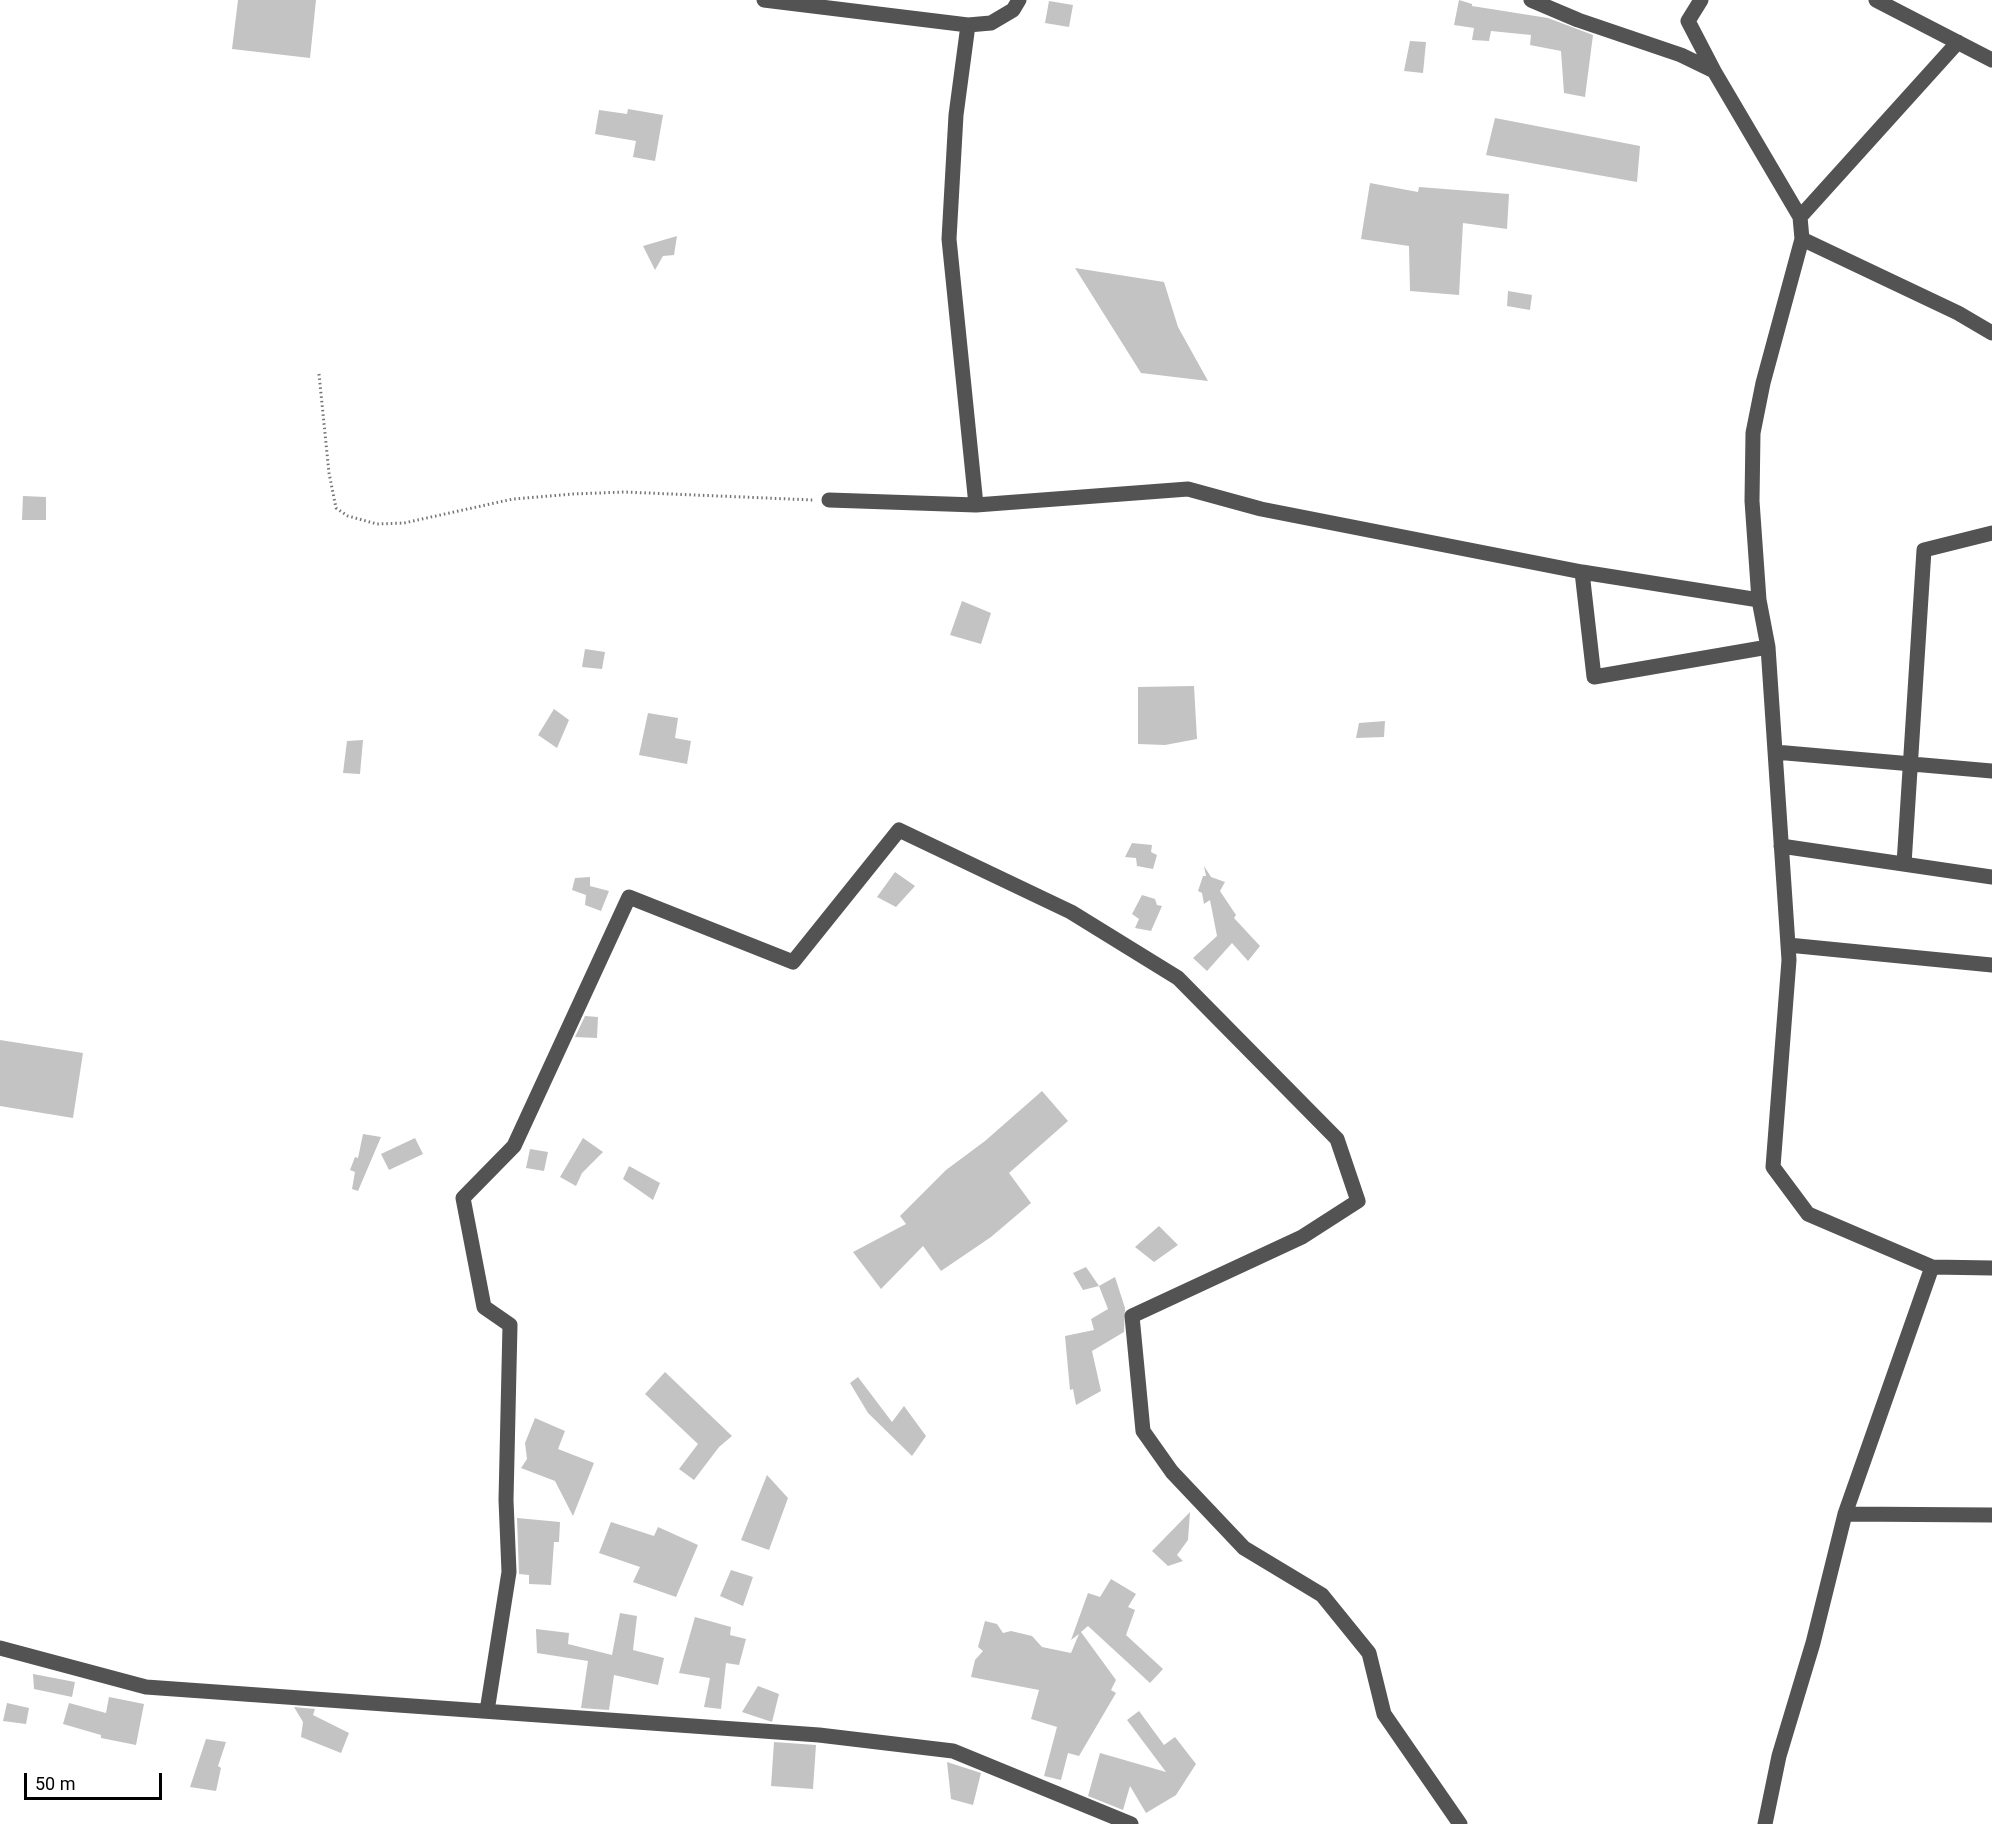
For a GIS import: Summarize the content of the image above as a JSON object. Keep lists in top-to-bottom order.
{
  "scale_bar": "50 m"
}
